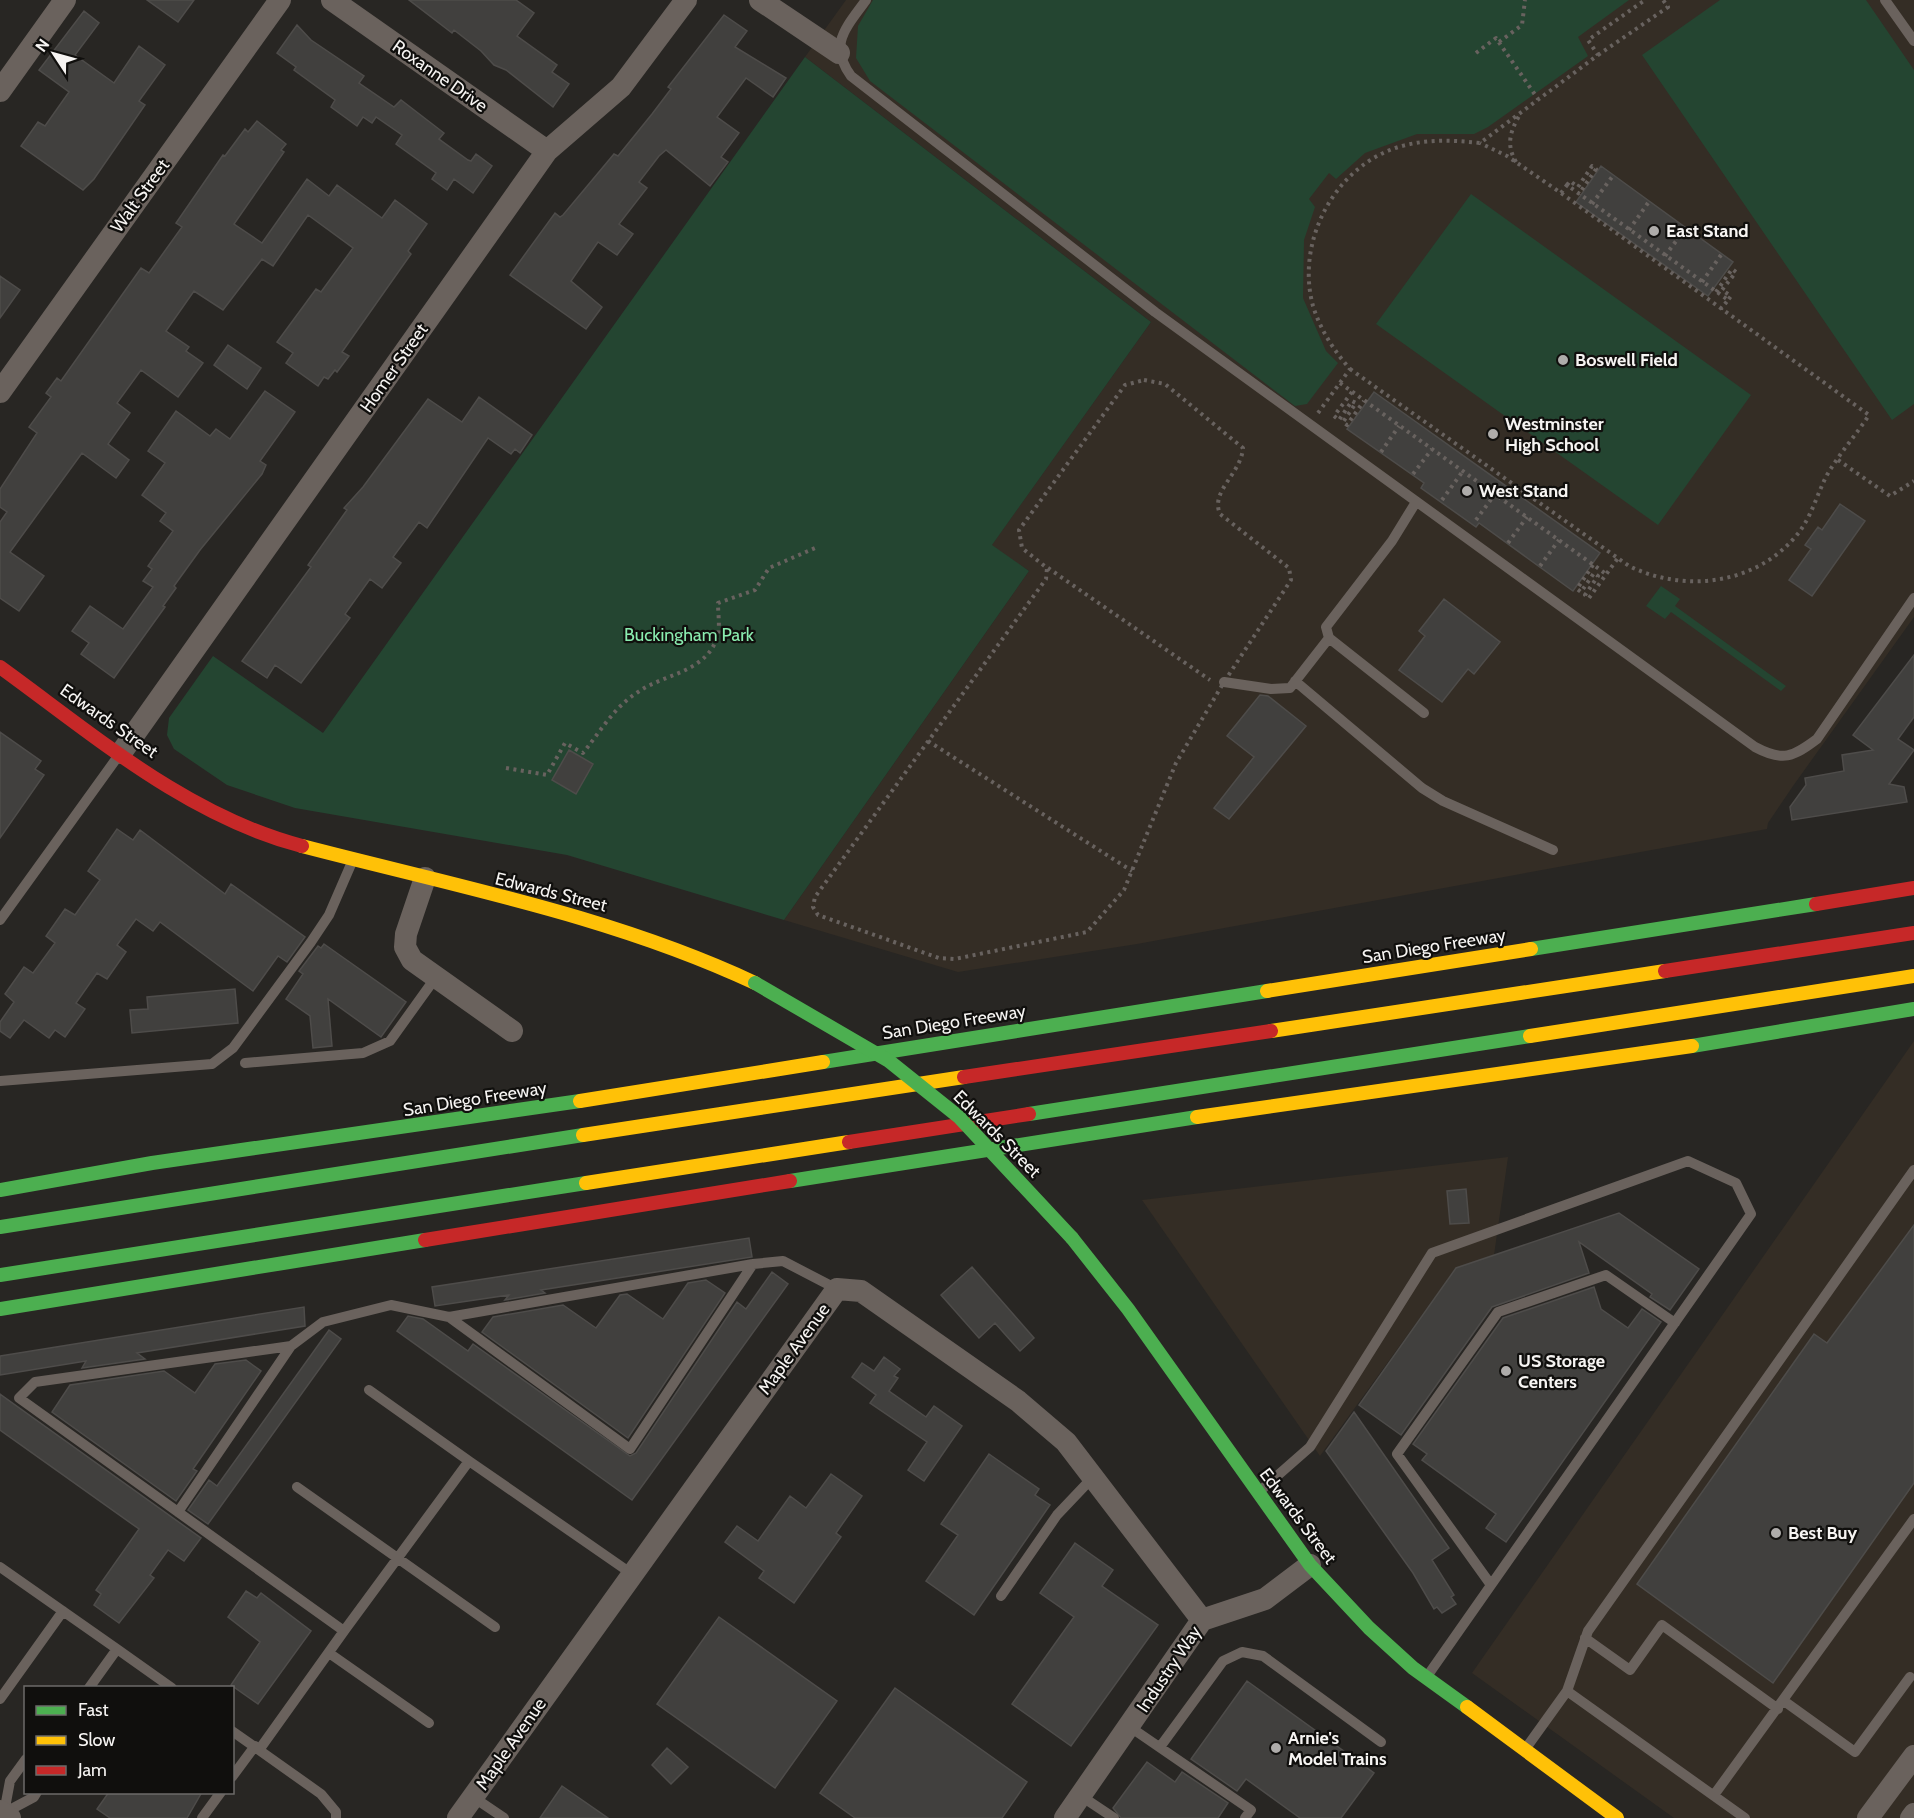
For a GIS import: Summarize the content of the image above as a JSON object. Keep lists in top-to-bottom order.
{
  "streets": {
    "main road": ["Edwards Street", "San Diego Freeway"],
    "street": [
      "Roxanne Drive",
      "Walt Street",
      "Homer Street",
      "Maple Avenue",
      "Industry Way"
    ]
  },
  "crossings": [
    ["Roxanne Drive", "Homer Street"],
    ["Homer Street", "Edwards Street"],
    ["Edwards Street", "Industry Way"],
    ["Maple Avenue", "Industry Way"]
  ],
  "parks": ["Buckingham Park"],
  "places": [
    "East Stand",
    "Boswell Field",
    "Westminster High School",
    "West Stand",
    "US Storage Centers",
    "Best Buy",
    "Arnie's Model Trains"
  ],
  "legend": ["Fast", "Slow", "Jam"],
  "north": "top left"
}
